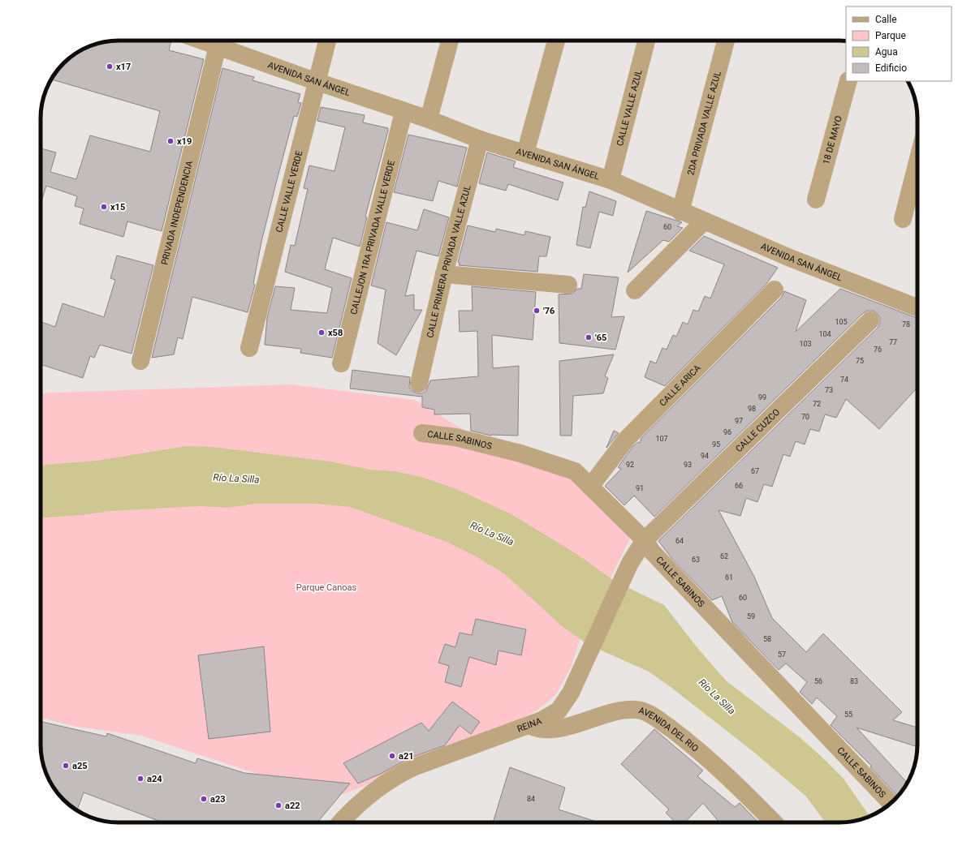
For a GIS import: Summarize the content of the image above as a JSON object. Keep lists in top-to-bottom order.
{
  "streets": {
    "street": [
      "AVENIDA SAN ÁNGEL",
      "CALLE VALLE AZUL",
      "2DA PRIVADA VALLE AZUL",
      "18 DE MAYO",
      "CALLE VALLE VERDE",
      "PRIVADA INDEPENDENCIA",
      "CALLEJON 1RA PRIVADA VALLE VERDE",
      "CALLE PRIMERA PRIVADA VALLE AZUL",
      "CALLE ARICA",
      "CALLE CUZCO",
      "CALLE SABINOS",
      "REINA",
      "AVENIDA DEL RIO"
    ]
  },
  "crossings": [
    ["AVENIDA SAN ÁNGEL", "CALLE VALLE AZUL"],
    ["AVENIDA SAN ÁNGEL", "2DA PRIVADA VALLE AZUL"],
    ["AVENIDA SAN ÁNGEL", "CALLE VALLE VERDE"],
    ["AVENIDA SAN ÁNGEL", "PRIVADA INDEPENDENCIA"],
    ["AVENIDA SAN ÁNGEL", "CALLEJON 1RA PRIVADA VALLE VERDE"],
    ["AVENIDA SAN ÁNGEL", "CALLE PRIMERA PRIVADA VALLE AZUL"],
    ["CALLE ARICA", "CALLE SABINOS"],
    ["CALLE CUZCO", "CALLE SABINOS"],
    ["CALLE CUZCO", "REINA"],
    ["CALLE SABINOS", "REINA"],
    ["REINA", "AVENIDA DEL RIO"]
  ],
  "water": ["Río La Silla"],
  "parks": ["Parque Canoas"],
  "places": [
    "x17",
    "x19",
    "x15",
    "'76",
    "x58",
    "'65",
    "a21",
    "a25",
    "a24",
    "a23",
    "a22"
  ],
  "house_numbers": [
    "60",
    "105",
    "78",
    "104",
    "77",
    "103",
    "76",
    "75",
    "74",
    "73",
    "99",
    "72",
    "98",
    "70",
    "97",
    "96",
    "107",
    "95",
    "94",
    "92",
    "93",
    "67",
    "66",
    "91",
    "64",
    "62",
    "63",
    "61",
    "60",
    "59",
    "58",
    "57",
    "56",
    "83",
    "55",
    "84"
  ],
  "legend": [
    "Calle",
    "Parque",
    "Agua",
    "Edificio"
  ]
}
